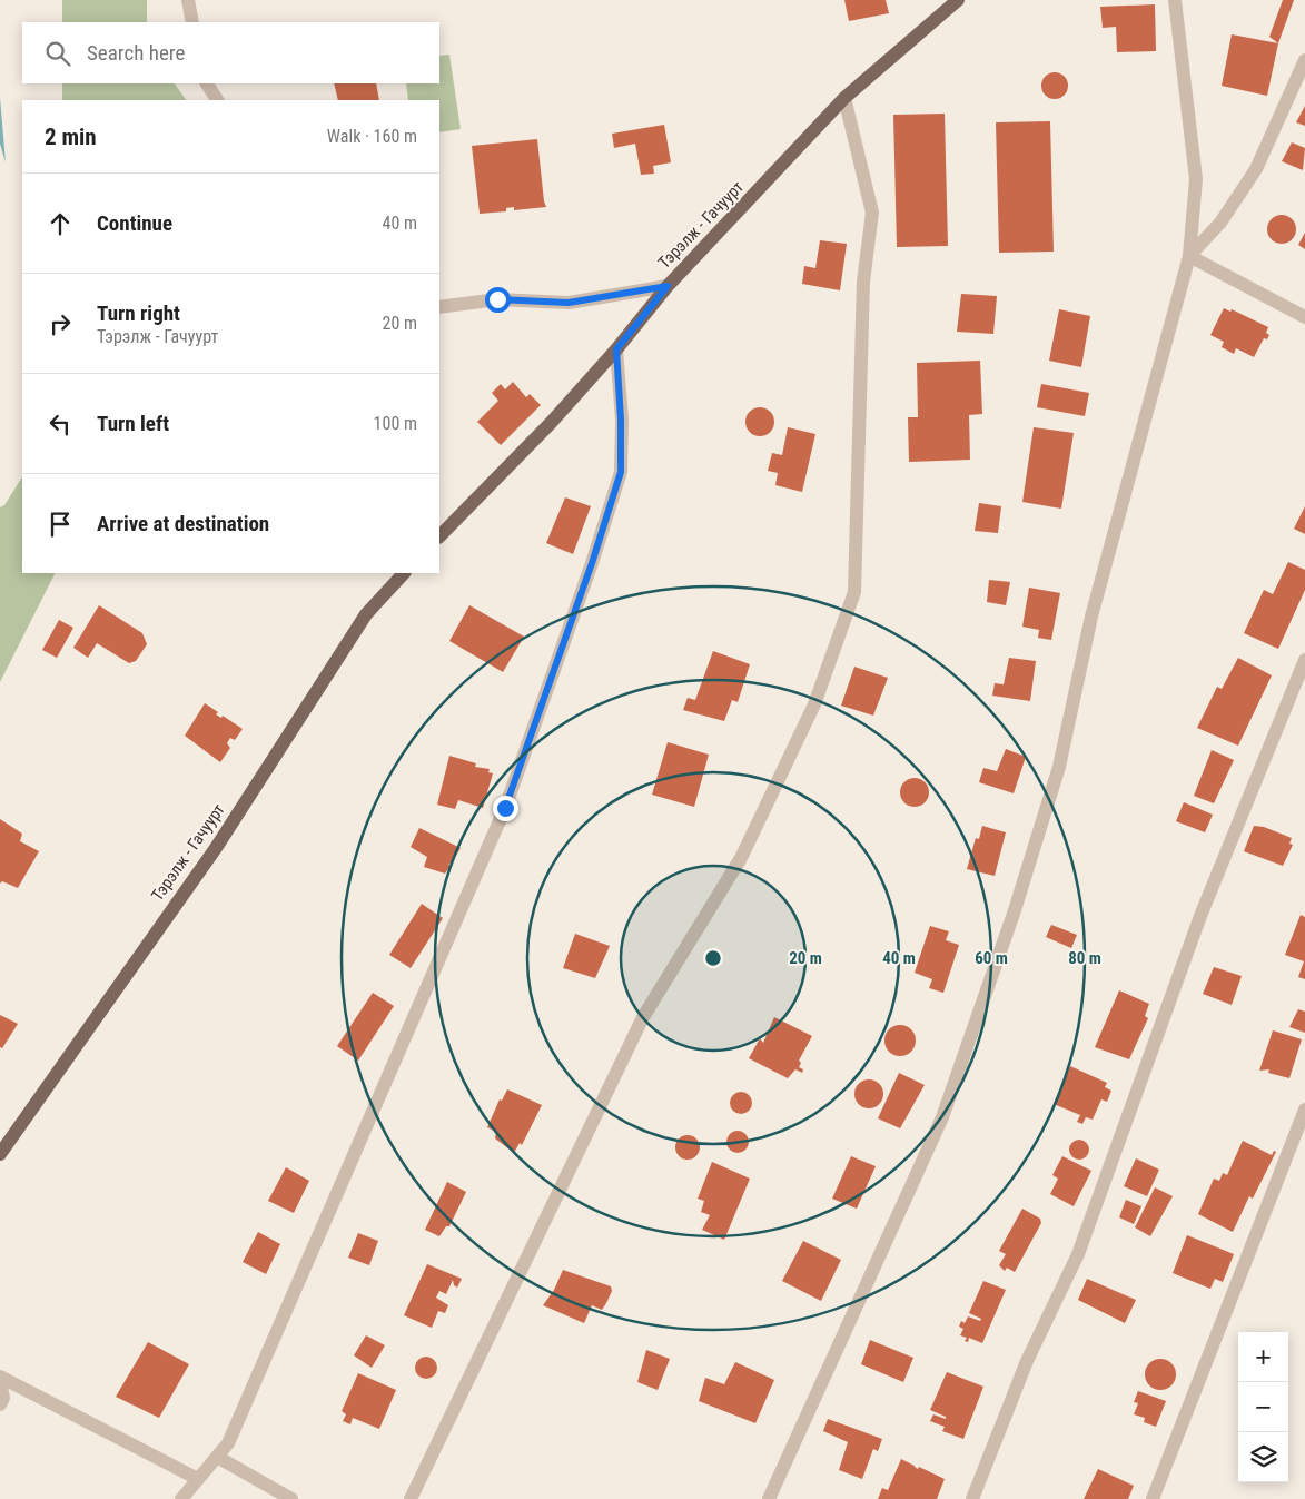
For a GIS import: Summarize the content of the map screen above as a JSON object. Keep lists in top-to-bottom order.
{
  "streets": {
    "main road": ["Тэрэлж - Гачуурт"]
  },
  "page": {
    "search": "Search here",
    "heading": ["2 min", "Walk · 160 m"],
    "list": [
      ["Continue", "40 m"],
      ["Turn right", "Тэрэлж - Гачуурт", "20 m"],
      ["Turn left", "100 m"],
      "Arrive at destination"
    ],
    "map_buttons": ["+", "−"]
  },
  "rings": [
    "20 m",
    "40 m",
    "60 m",
    "80 m"
  ]
}
